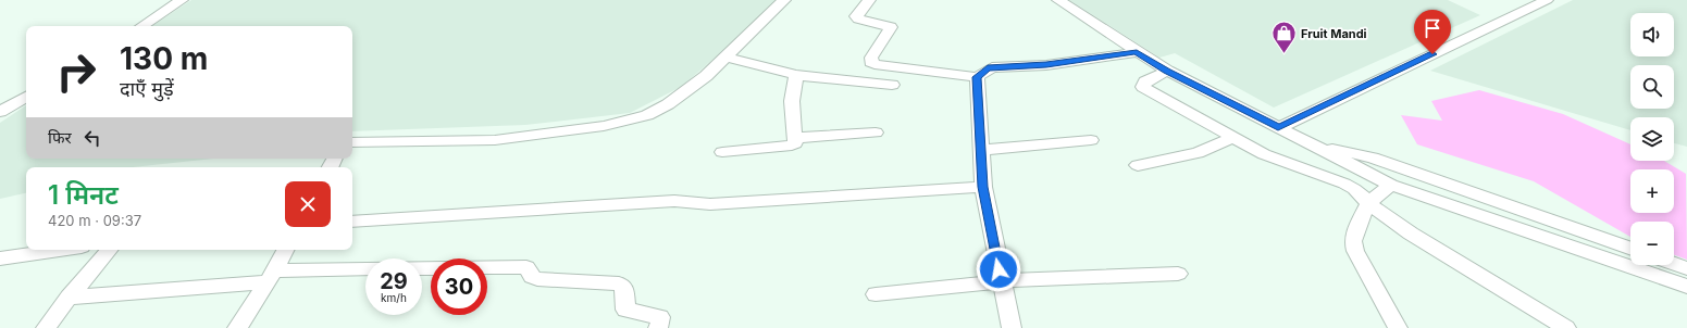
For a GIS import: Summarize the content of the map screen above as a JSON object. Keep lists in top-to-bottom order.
{
  "places": {
    "shop": ["Fruit Mandi"]
  },
  "page": {
    "map_buttons": ["+", "−"],
    "turn": ["130 m", "दाएँ मुड़ें"],
    "then": "फिर",
    "heading": ["1 मिनट", "420 m · 09:37"],
    "speed": "29 km/h",
    "limit": "30"
  }
}
